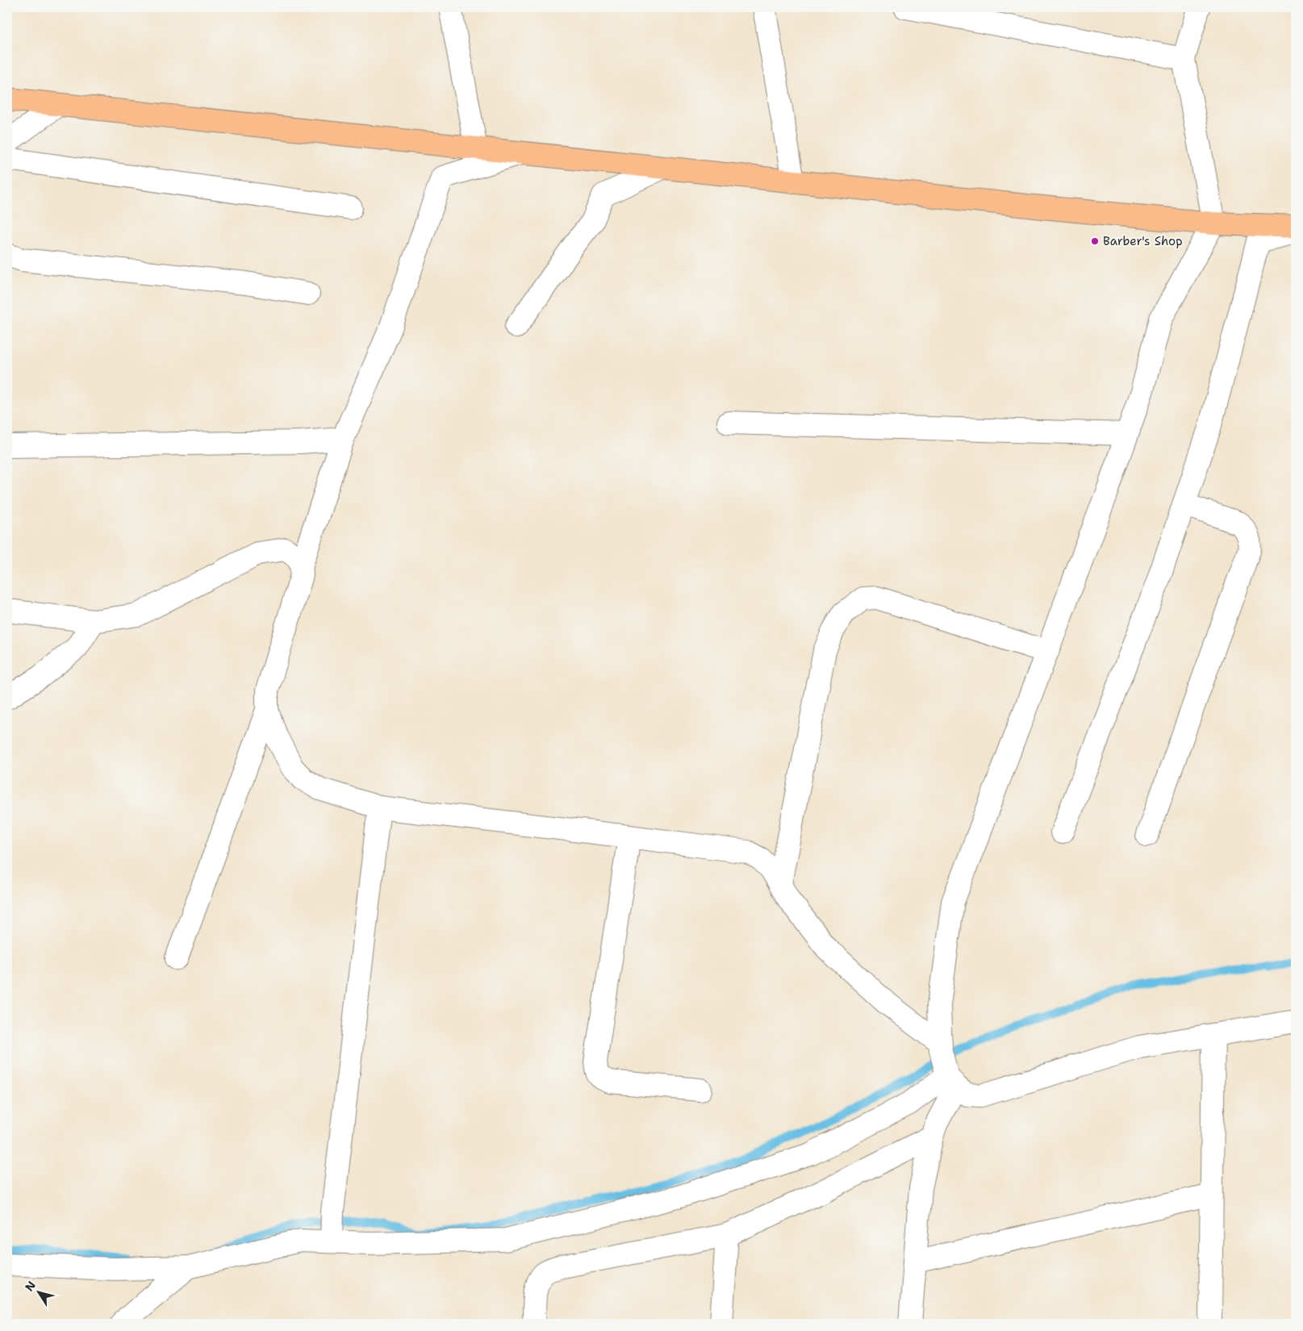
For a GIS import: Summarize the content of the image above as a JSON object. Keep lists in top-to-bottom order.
{
  "places": ["Barber's Shop"],
  "north": "top left"
}
